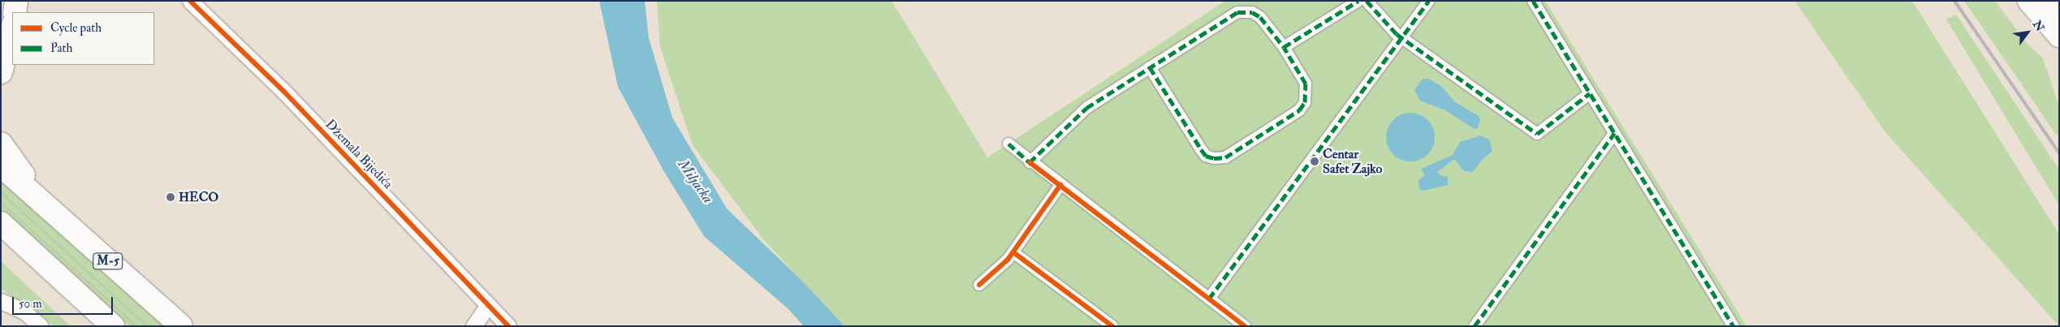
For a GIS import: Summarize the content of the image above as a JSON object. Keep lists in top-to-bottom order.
{
  "streets": {
    "main road": ["M-5"],
    "street": ["Džemala Bijedića"]
  },
  "water": ["Miljacka"],
  "places": ["Centar Safet Zajko", "HECO"],
  "legend": ["Cycle path", "Path"],
  "scale_bar": "50 m",
  "north": "top right"
}
